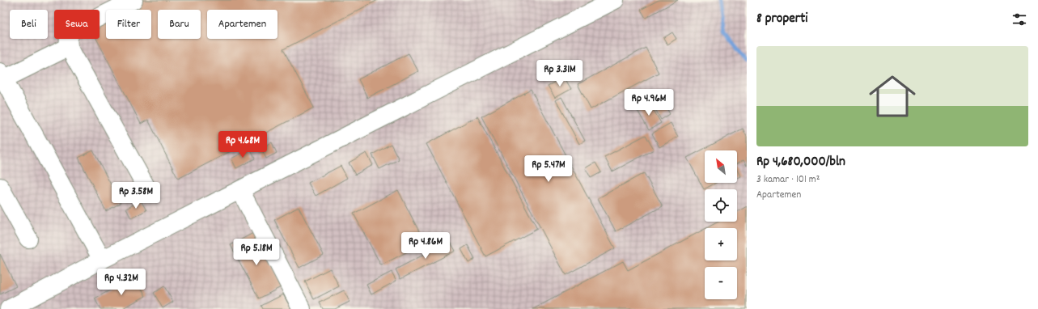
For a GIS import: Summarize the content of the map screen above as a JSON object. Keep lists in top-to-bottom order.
{
  "north": "top left",
  "page": {
    "heading": "8 properti",
    "chip": [
      "Beli",
      "Sewa",
      "Filter",
      "Baru",
      "Apartemen"
    ],
    "list": [
      {
        "name": "Rp 4,680,000/bln",
        "note": "3 kamar · 101 m² · Apartemen"
      }
    ],
    "price": [
      "Rp 3.31M",
      "Rp 4.96M",
      "Rp 4.68M",
      "Rp 5.47M",
      "Rp 3.58M",
      "Rp 4.86M",
      "Rp 5.18M",
      "Rp 4.32M"
    ],
    "map_buttons": ["+", "−"]
  }
}
